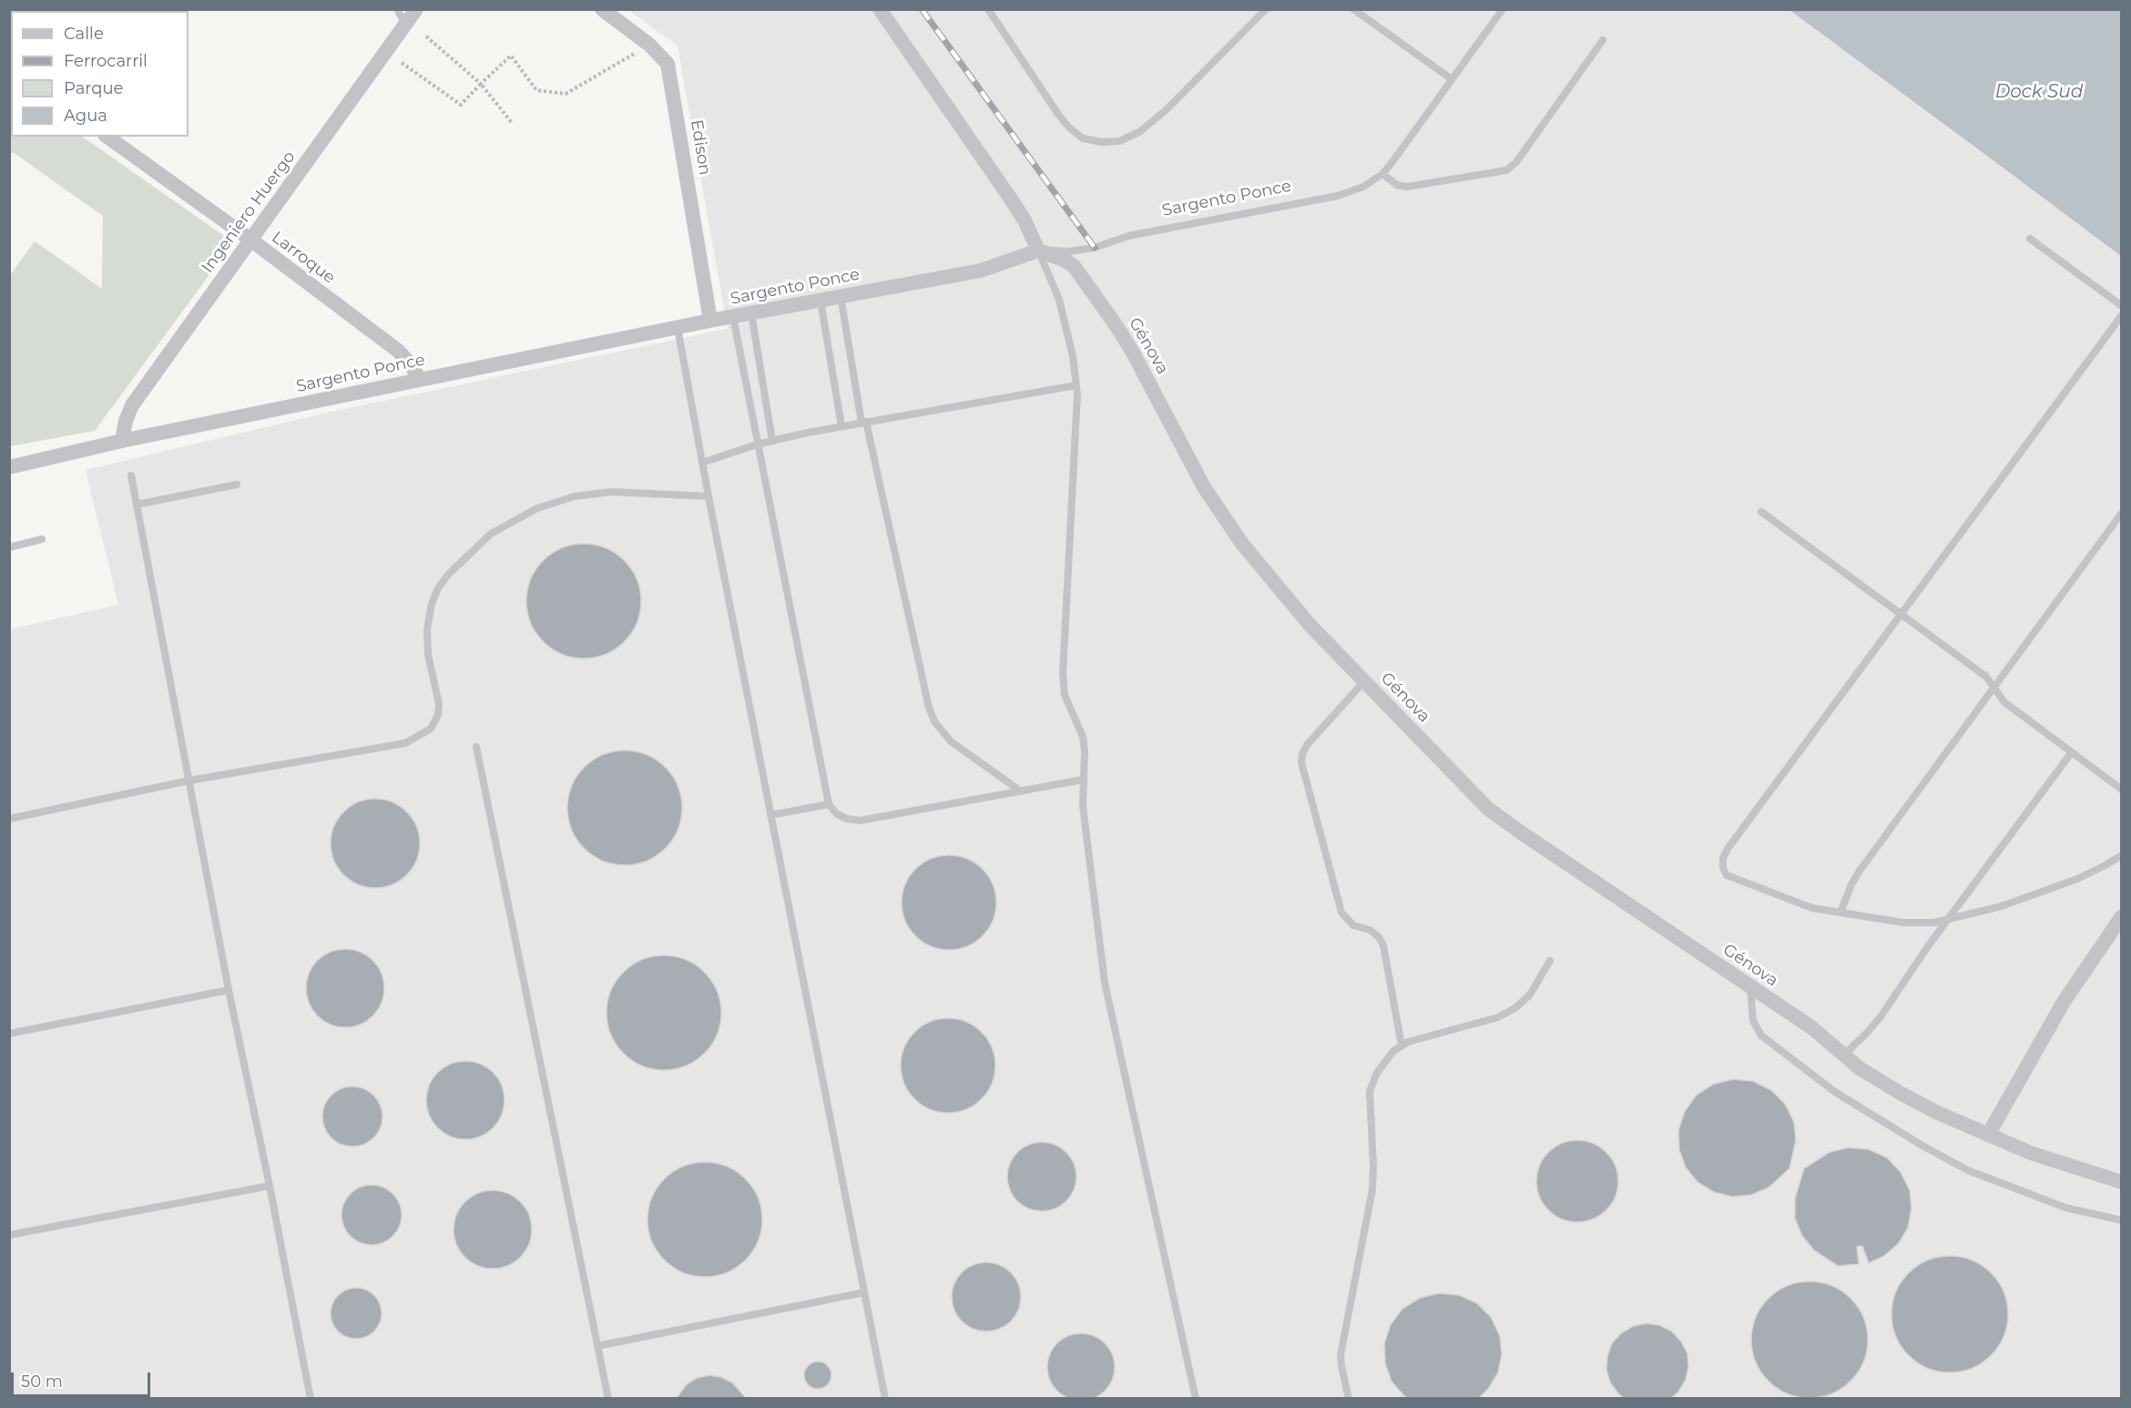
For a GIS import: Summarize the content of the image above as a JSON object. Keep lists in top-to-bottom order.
{
  "streets": {
    "street": [
      "Edison",
      "Sargento Ponce",
      "Ingeniero Huergo",
      "Larroque",
      "Génova"
    ]
  },
  "crossings": [
    ["Edison", "Sargento Ponce"],
    ["Sargento Ponce", "Ingeniero Huergo"],
    ["Sargento Ponce", "Larroque"],
    ["Sargento Ponce", "Génova"],
    ["Ingeniero Huergo", "Larroque"]
  ],
  "water": ["Dock Sud"],
  "legend": [
    "Calle",
    "Ferrocarril",
    "Parque",
    "Agua"
  ],
  "scale_bar": "50 m"
}
